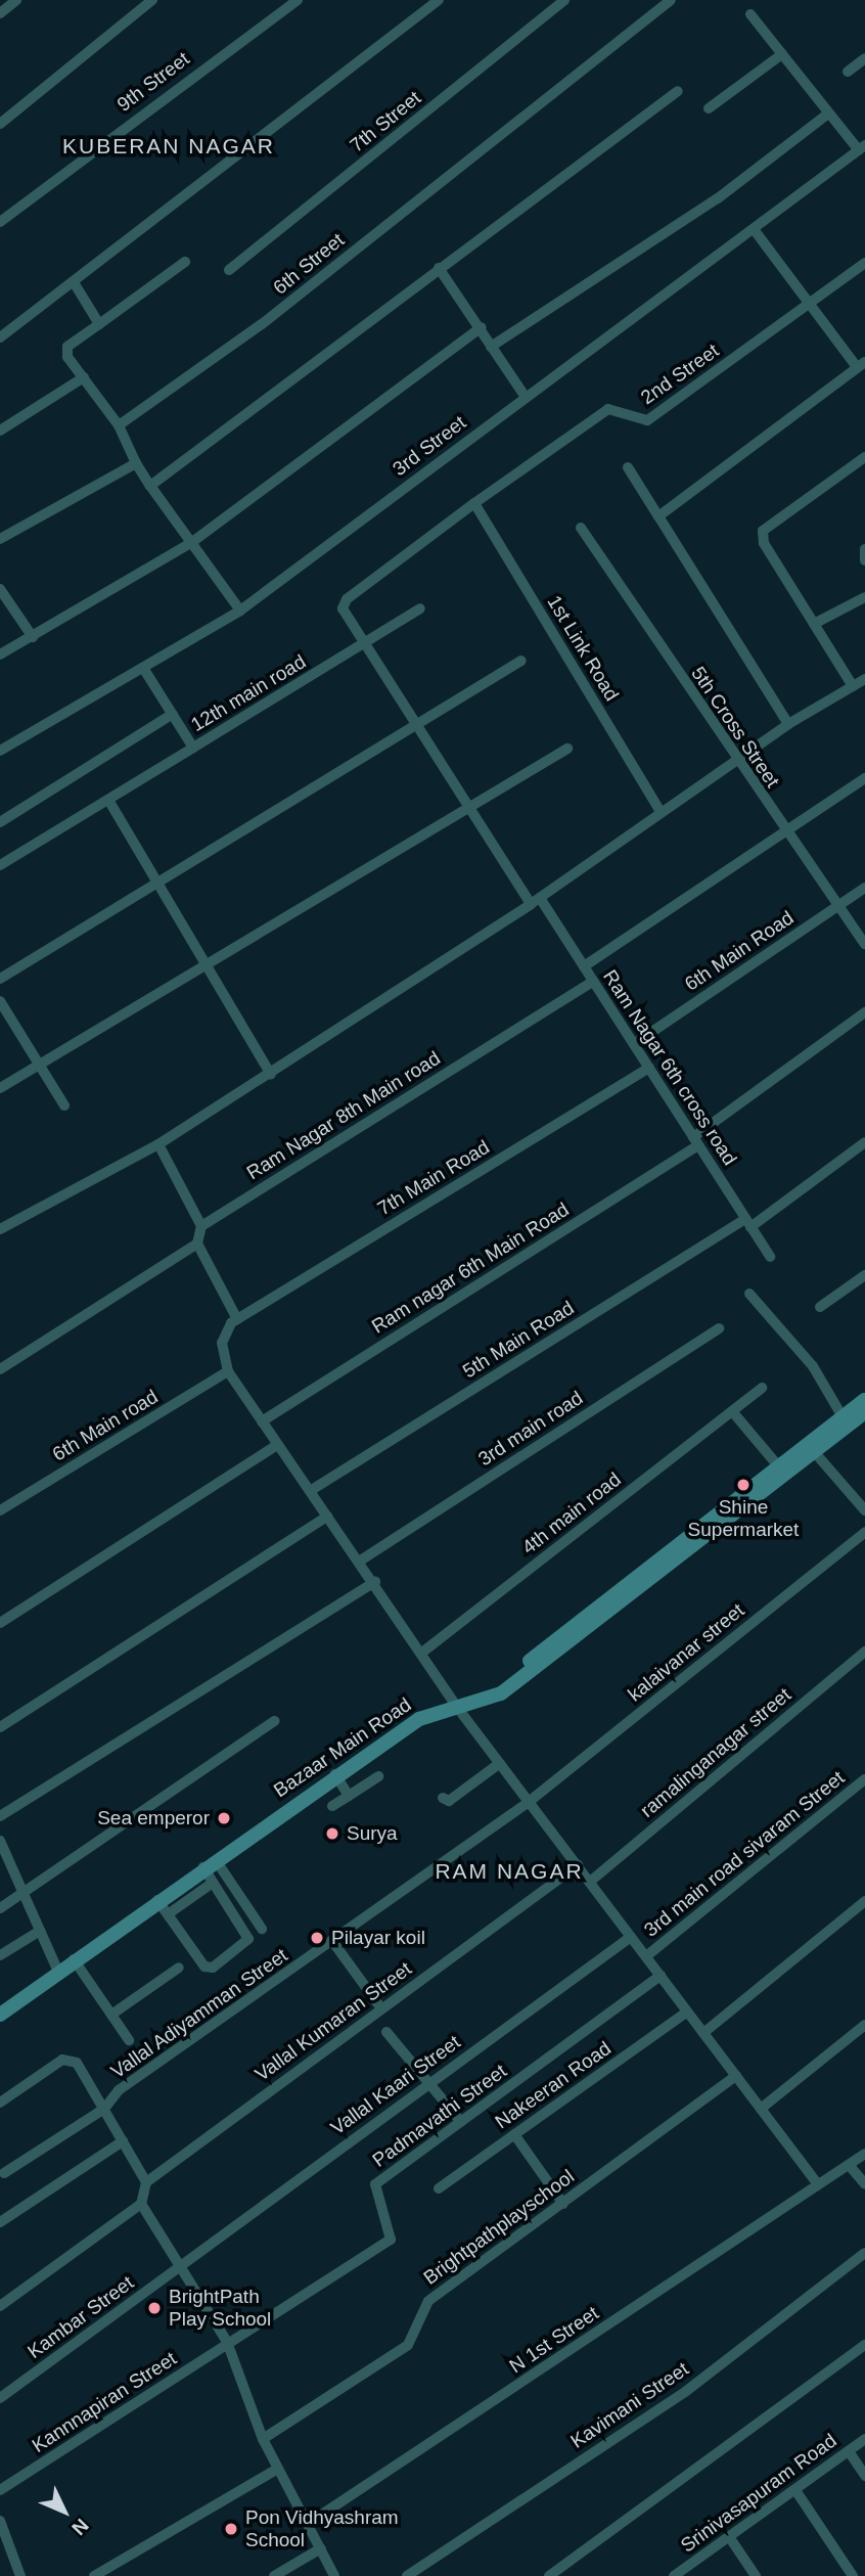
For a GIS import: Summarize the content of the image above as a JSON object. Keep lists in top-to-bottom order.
{
  "streets": {
    "main road": ["Bazaar Main Road"],
    "street": [
      "9th Street",
      "7th Street",
      "6th Street",
      "2nd Street",
      "3rd Street",
      "1st Link Road",
      "12th main road",
      "5th Cross Street",
      "6th Main Road",
      "Ram Nagar 6th cross road",
      "Ram Nagar 8th Main road",
      "7th Main Road",
      "Ram nagar 6th Main Road",
      "5th Main Road",
      "6th Main road",
      "3rd main road",
      "4th main road",
      "kalaivanar street",
      "ramalinganagar street",
      "3rd main road sivaram Street",
      "Vallal Adiyamman Street",
      "Vallal Kumaran Street",
      "Vallal Kaari Street",
      "Nakeeran Road",
      "Padmavathi Street",
      "Brightpathplayschool",
      "Kambar Street",
      "N 1st Street",
      "Kannnapiran Street",
      "Kavimani Street",
      "Srinivasapuram Road"
    ]
  },
  "crossings": [
    ["2nd Street", "1st Link Road"],
    ["2nd Street", "Ram Nagar 6th cross road"],
    ["3rd Street", "12th main road"],
    ["1st Link Road", "Ram Nagar 6th cross road"],
    ["12th main road", "Ram Nagar 6th cross road"],
    ["5th Cross Street", "6th Main Road"],
    ["6th Main Road", "Ram Nagar 6th cross road"],
    ["Ram Nagar 6th cross road", "Ram Nagar 8th Main road"],
    ["Ram Nagar 6th cross road", "7th Main Road"],
    ["Ram Nagar 6th cross road", "Ram nagar 6th Main Road"],
    ["Ram Nagar 6th cross road", "5th Main Road"],
    ["kalaivanar street", "Vallal Adiyamman Street"],
    ["Vallal Kaari Street", "Kambar Street"],
    ["Padmavathi Street", "Kannnapiran Street"]
  ],
  "districts": ["KUBERAN NAGAR", "RAM NAGAR"],
  "places": [
    "Shine Supermarket",
    "Sea emperor",
    "Surya",
    "Pilayar koil",
    "BrightPath Play School",
    "Pon Vidhyashram School"
  ],
  "north": "bottom right"
}
